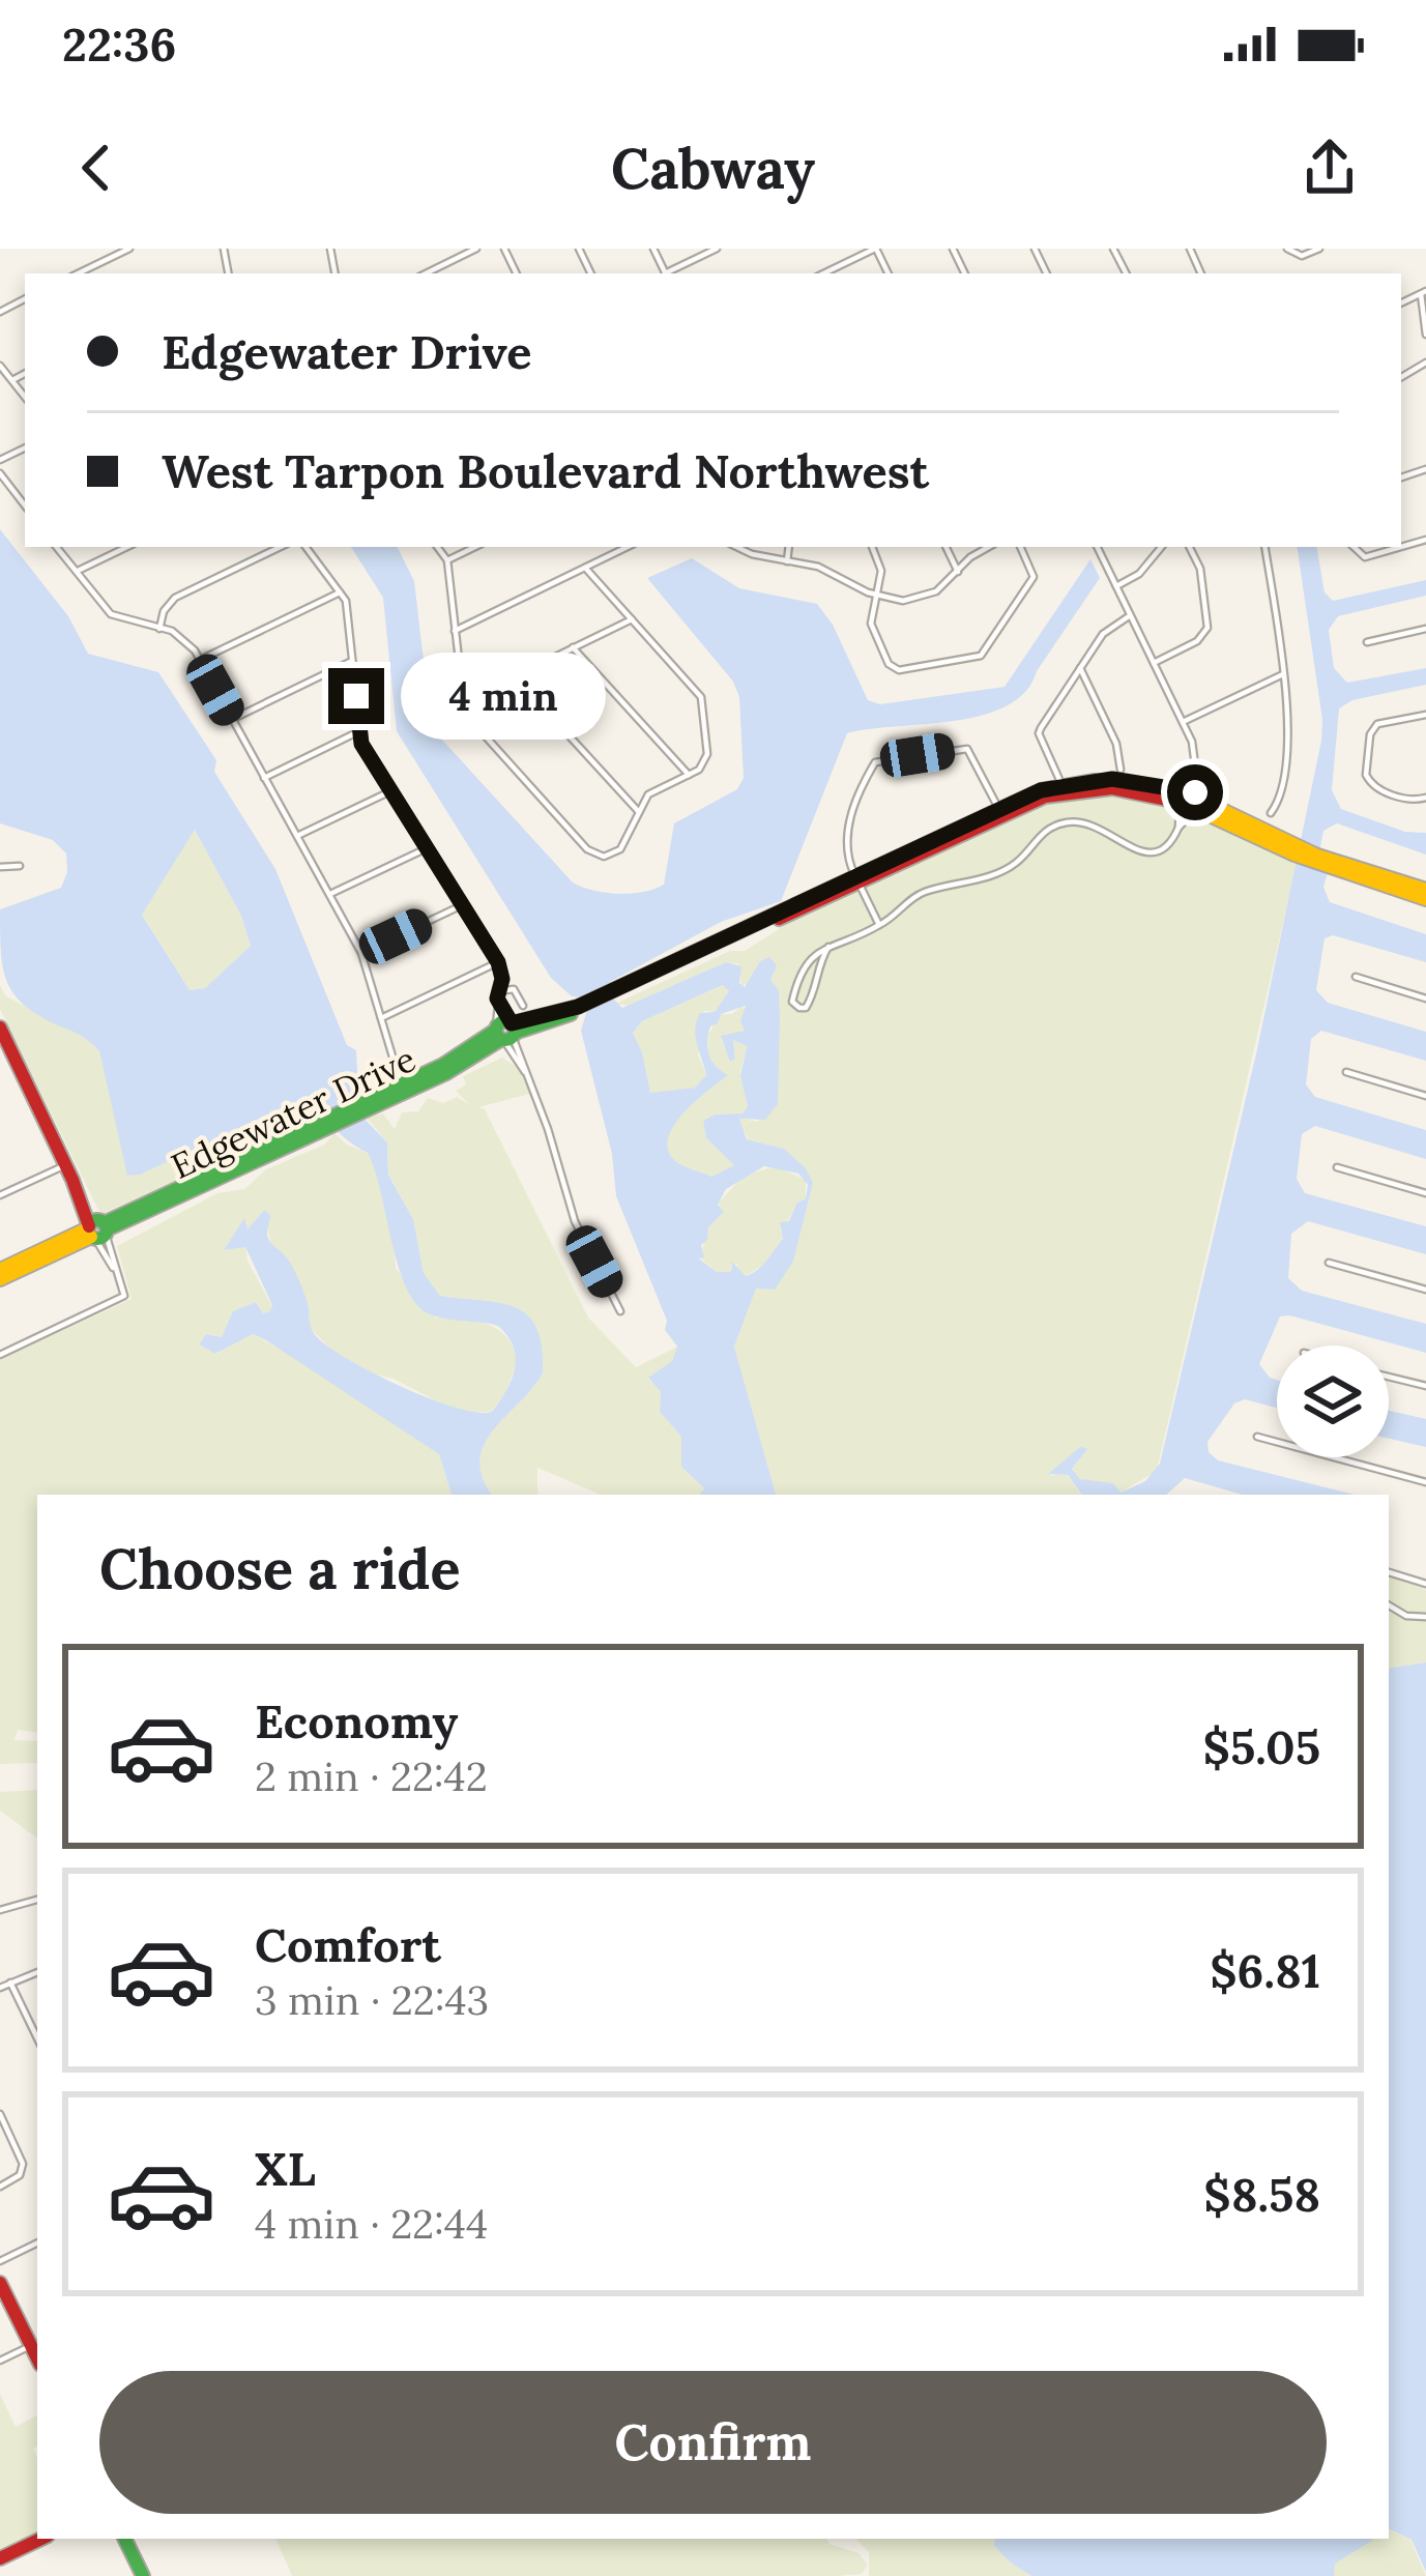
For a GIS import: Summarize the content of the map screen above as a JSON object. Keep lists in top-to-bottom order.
{
  "streets": {
    "street": ["Edgewater Drive"]
  },
  "page": {
    "status": "22:36",
    "header": "Cabway",
    "banner": ["Edgewater Drive", "West Tarpon Boulevard Northwest"],
    "bubble": "4 min",
    "heading": "Choose a ride",
    "list": [
      {
        "name": "Economy",
        "note": "2 min · 22:42",
        "value": "$5.05"
      },
      {
        "name": "Comfort",
        "note": "3 min · 22:43",
        "value": "$6.81"
      },
      {
        "name": "XL",
        "note": "4 min · 22:44",
        "value": "$8.58"
      }
    ],
    "buttons": "Confirm"
  }
}
